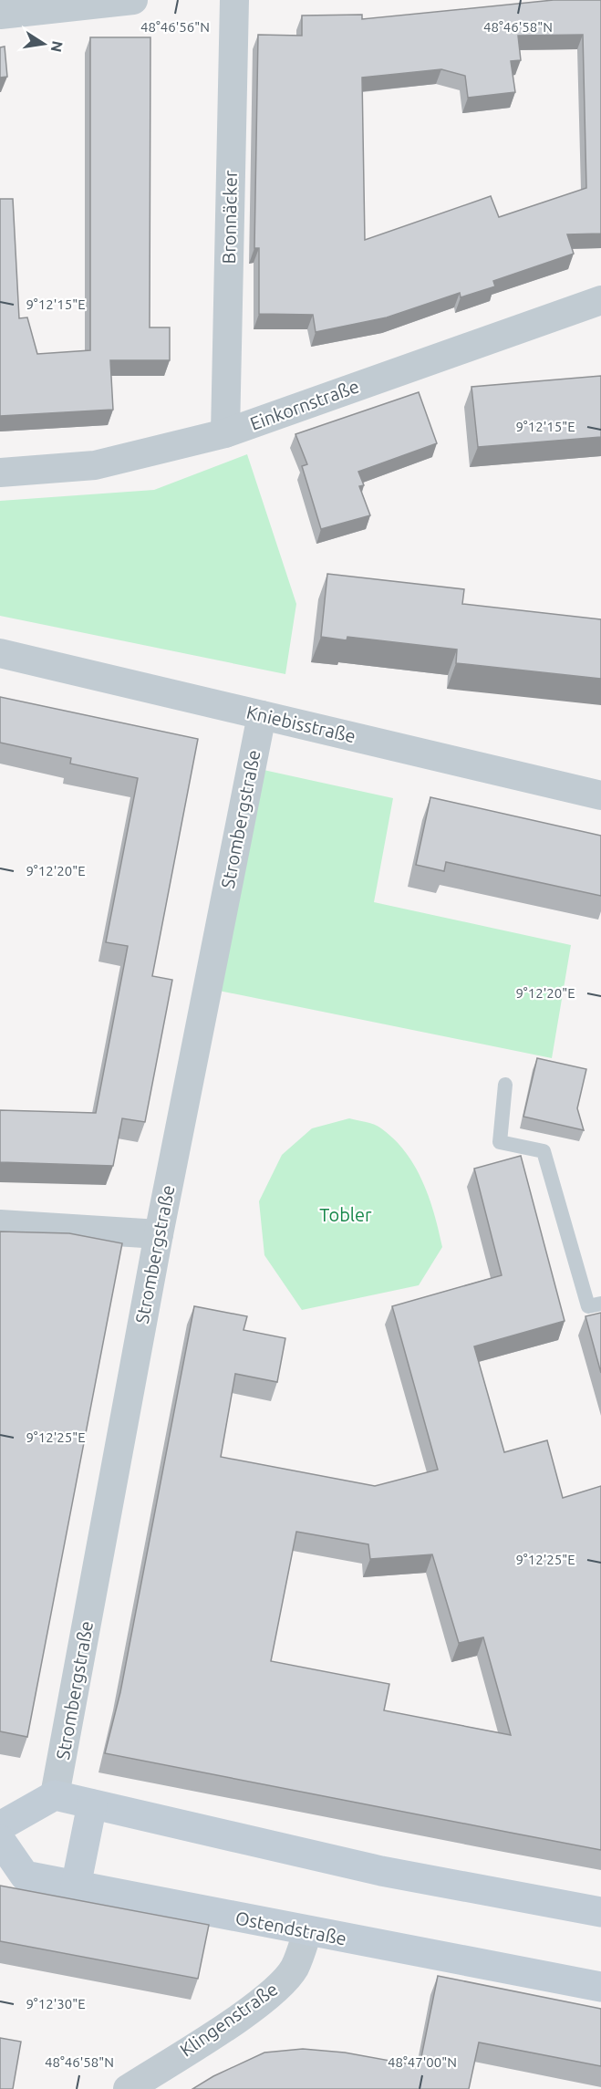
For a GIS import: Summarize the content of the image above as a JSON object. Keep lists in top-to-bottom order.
{
  "streets": {
    "street": [
      "Bronnäcker",
      "Einkornstraße",
      "Kniebisstraße",
      "Strombergstraße",
      "Ostendstraße",
      "Klingenstraße"
    ]
  },
  "crossings": [
    ["Bronnäcker", "Einkornstraße"],
    ["Kniebisstraße", "Strombergstraße"],
    ["Ostendstraße", "Klingenstraße"]
  ],
  "parks": ["Tobler"],
  "north": "right",
  "coordinates": [
    "48°46'56\"N",
    "48°46'58\"N",
    "9°12'15\"E",
    "9°12'20\"E",
    "9°12'25\"E",
    "9°12'30\"E",
    "48°47'00\"N"
  ]
}
